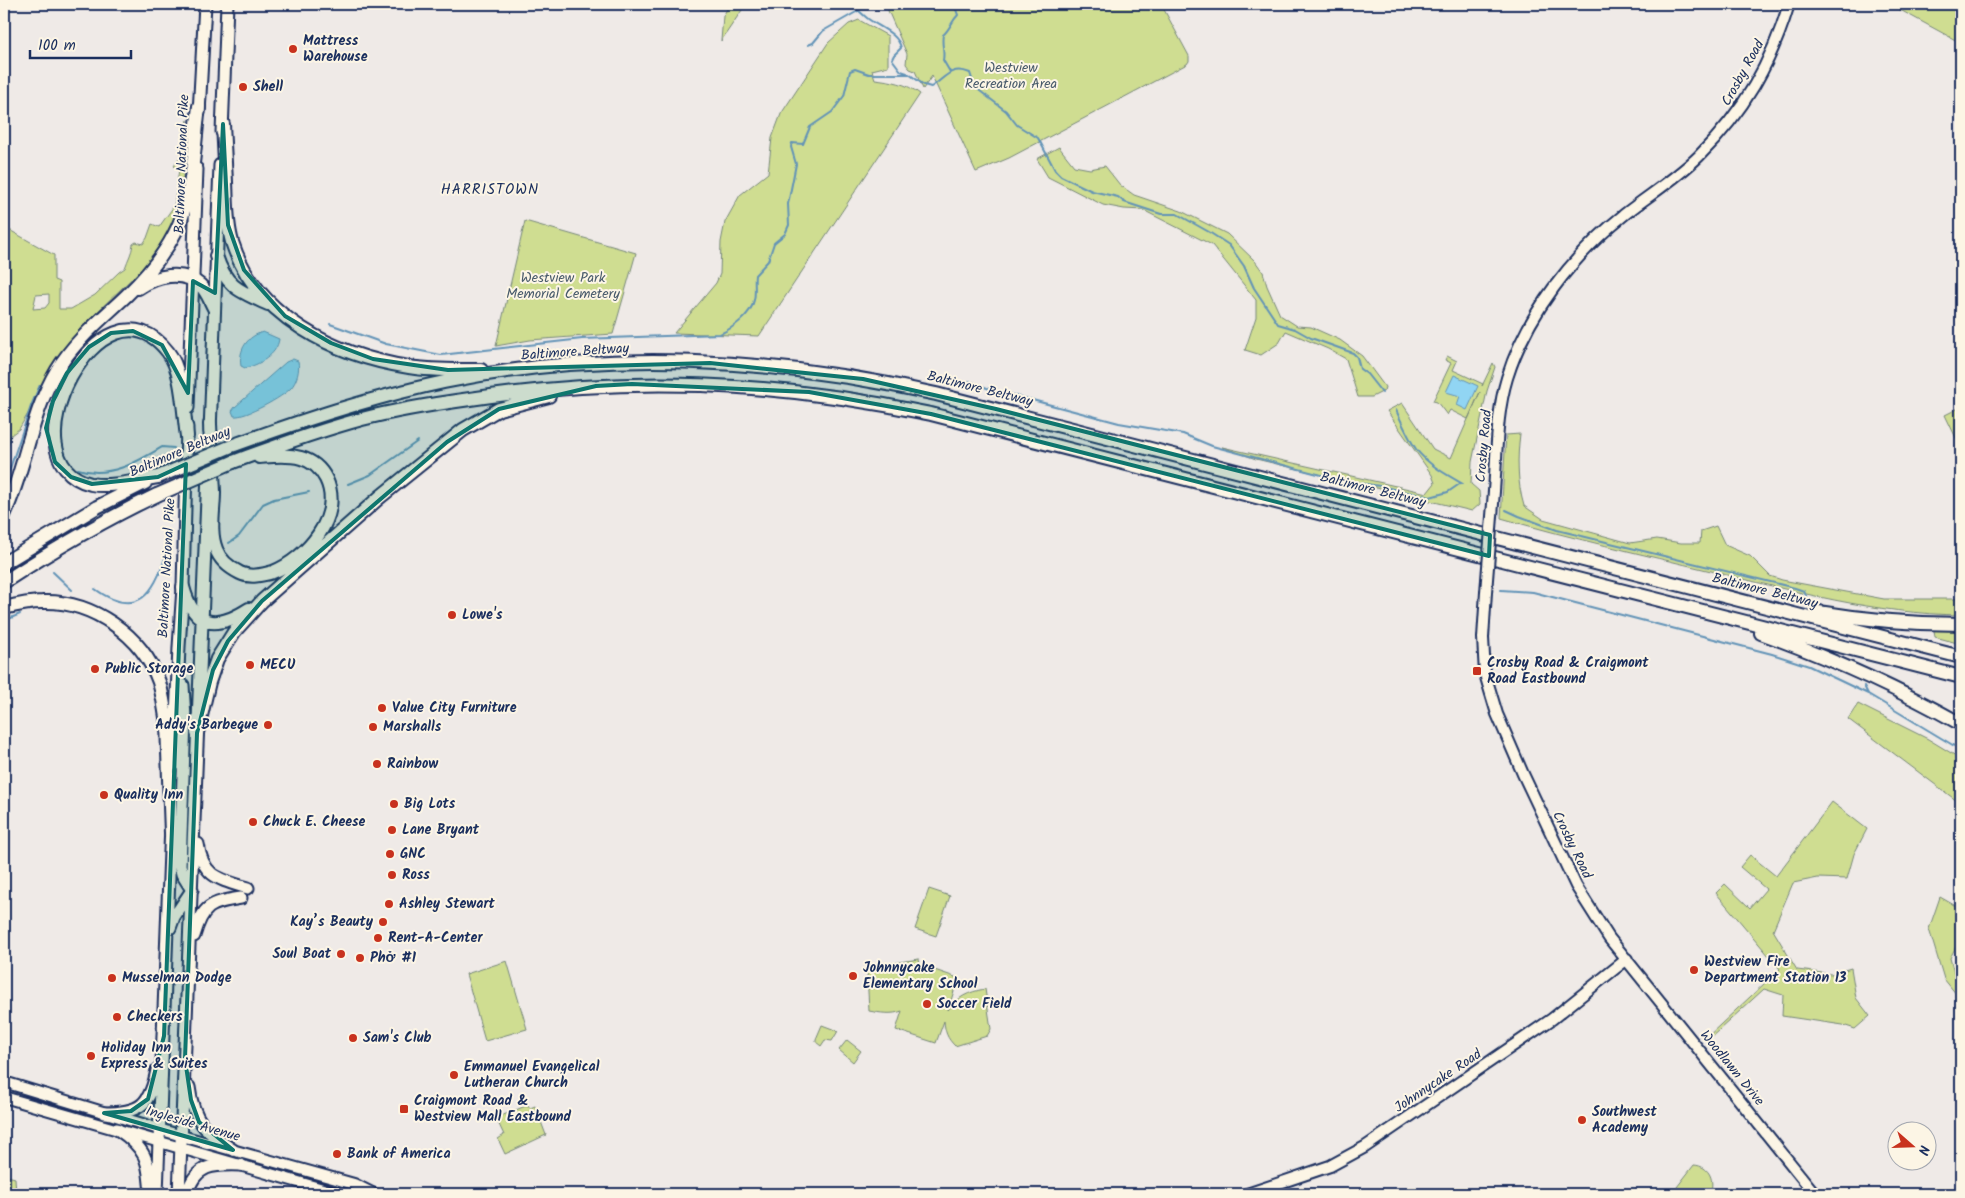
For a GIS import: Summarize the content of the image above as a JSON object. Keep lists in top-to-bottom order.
{
  "streets": {
    "highway": ["Baltimore Beltway"],
    "main road": [
      "Crosby Road",
      "Baltimore National Pike",
      "Woodlawn Drive",
      "Johnnycake Road",
      "Ingleside Avenue"
    ]
  },
  "crossings": [
    ["Crosby Road", "Woodlawn Drive"],
    ["Crosby Road", "Johnnycake Road"],
    ["Baltimore National Pike", "Ingleside Avenue"],
    ["Woodlawn Drive", "Johnnycake Road"]
  ],
  "districts": ["HARRISTOWN"],
  "parks": ["Westview Recreation Area", "Westview Park Memorial Cemetery"],
  "places": {
    "other": [
      "Mattress Warehouse",
      "Shell",
      "Lowe's",
      "MECU",
      "Public Storage",
      "Value City Furniture",
      "Addy's Barbeque",
      "Marshalls",
      "Rainbow",
      "Quality Inn",
      "Big Lots",
      "Chuck E. Cheese",
      "Lane Bryant",
      "GNC",
      "Ross",
      "Ashley Stewart",
      "Kay’s Beauty",
      "Rent-A-Center",
      "Soul Boat",
      "Phở #1",
      "Westview Fire Department Station 13",
      "Johnnycake Elementary School",
      "Musselman Dodge",
      "Soccer Field",
      "Checkers",
      "Sam's Club",
      "Holiday Inn Express & Suites",
      "Emmanuel Evangelical Lutheran Church",
      "Southwest Academy",
      "Bank of America"
    ],
    "transit": ["Crosby Road & Craigmont Road Eastbound", "Craigmont Road & Westview Mall Eastbound"]
  },
  "scale_bar": "100 m",
  "north": "right"
}
